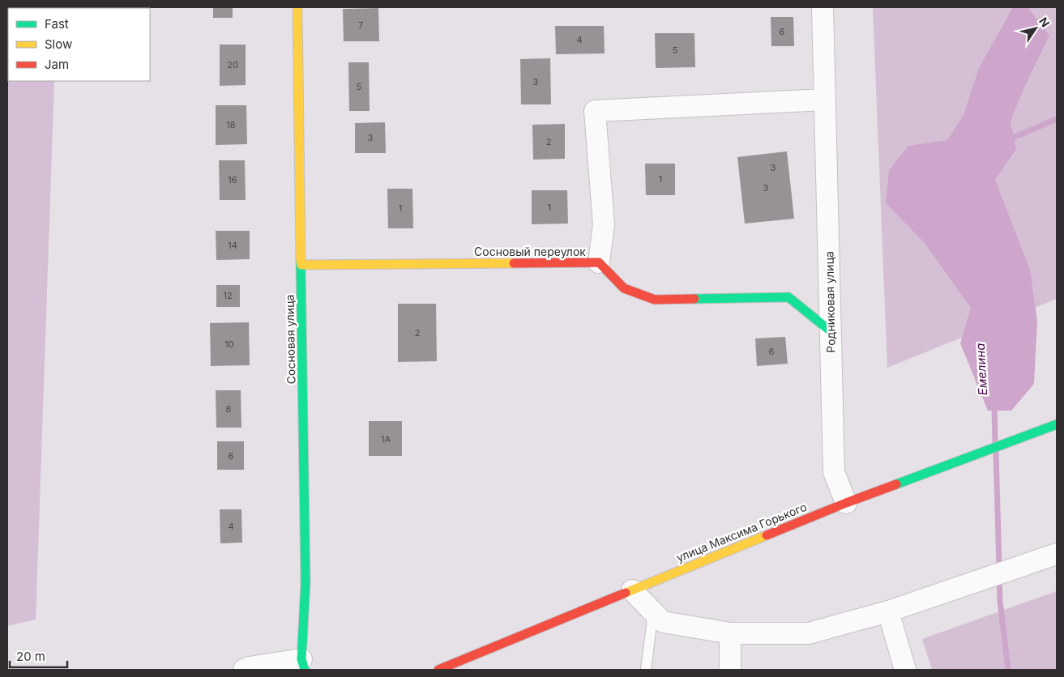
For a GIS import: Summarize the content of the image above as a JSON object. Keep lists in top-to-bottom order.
{
  "streets": {
    "street": [
      "Сосновый переулок",
      "Родниковая улица",
      "Сосновая улица",
      "улица Максима Горького"
    ]
  },
  "crossings": [
    ["Сосновый переулок", "Родниковая улица"],
    ["Сосновый переулок", "Сосновая улица"],
    ["Родниковая улица", "улица Максима Горького"]
  ],
  "water": ["Емелина"],
  "house_numbers": [
    "7",
    "6",
    "4",
    "5",
    "20",
    "3",
    "5",
    "18",
    "3",
    "2",
    "3",
    "1",
    "16",
    "3",
    "1",
    "1",
    "14",
    "12",
    "2",
    "10",
    "6",
    "8",
    "1А",
    "6",
    "4"
  ],
  "legend": ["Fast", "Slow", "Jam"],
  "scale_bar": "20 m",
  "north": "top right"
}
